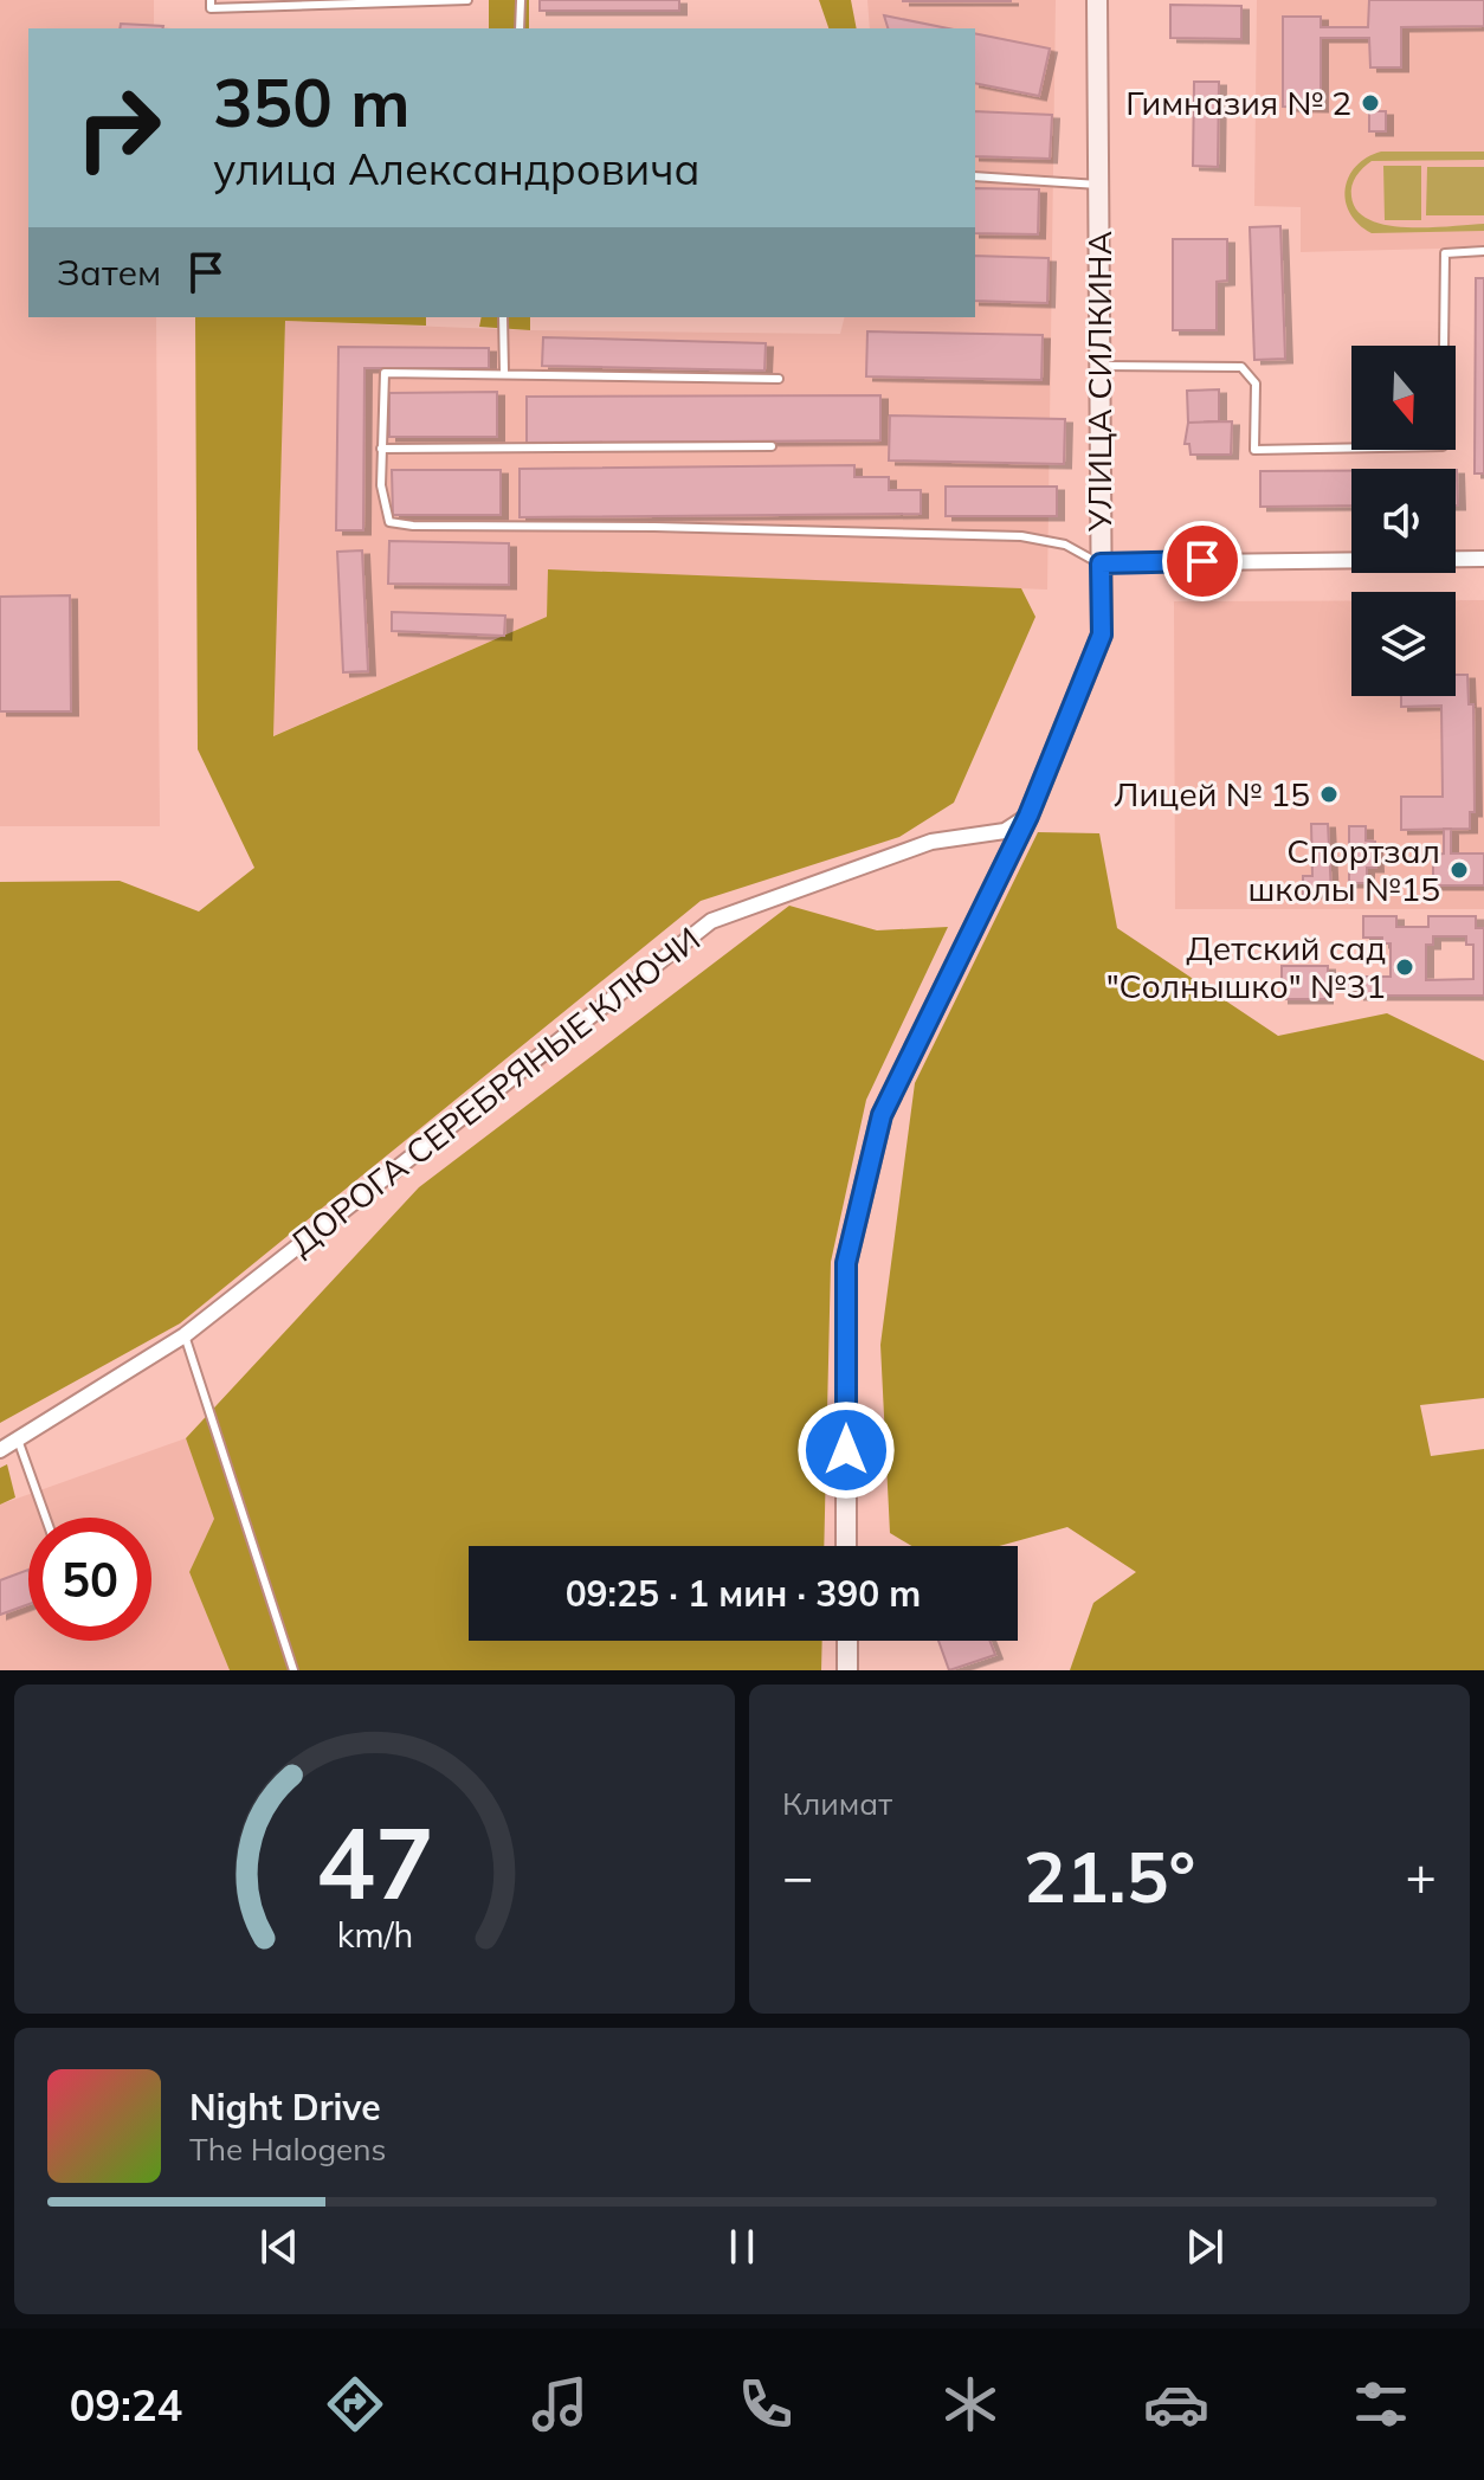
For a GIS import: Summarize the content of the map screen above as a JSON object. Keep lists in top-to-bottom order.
{
  "streets": {
    "main road": ["УЛИЦА СИЛКИНА"],
    "street": ["ДОРОГА СЕРЕБРЯНЫЕ КЛЮЧИ"]
  },
  "crossings": [
    ["УЛИЦА СИЛКИНА", "ДОРОГА СЕРЕБРЯНЫЕ КЛЮЧИ"]
  ],
  "places": [
    "Гимназия № 2",
    "Лицей № 15",
    "Спортзал школы №15",
    "Детский сад \"Солнышко\" №31"
  ],
  "north": "bottom",
  "page": {
    "turn": ["350 m", "улица Александровича"],
    "then": "Затем",
    "limit": "50",
    "trip": "09:25 · 1 мин · 390 m",
    "tile": "Климат",
    "heat": ["−", "21.5°", "+"],
    "song": ["Night Drive", "The Halogens"],
    "tabs": "09:24",
    "gauge": ["47", "km/h"]
  }
}
